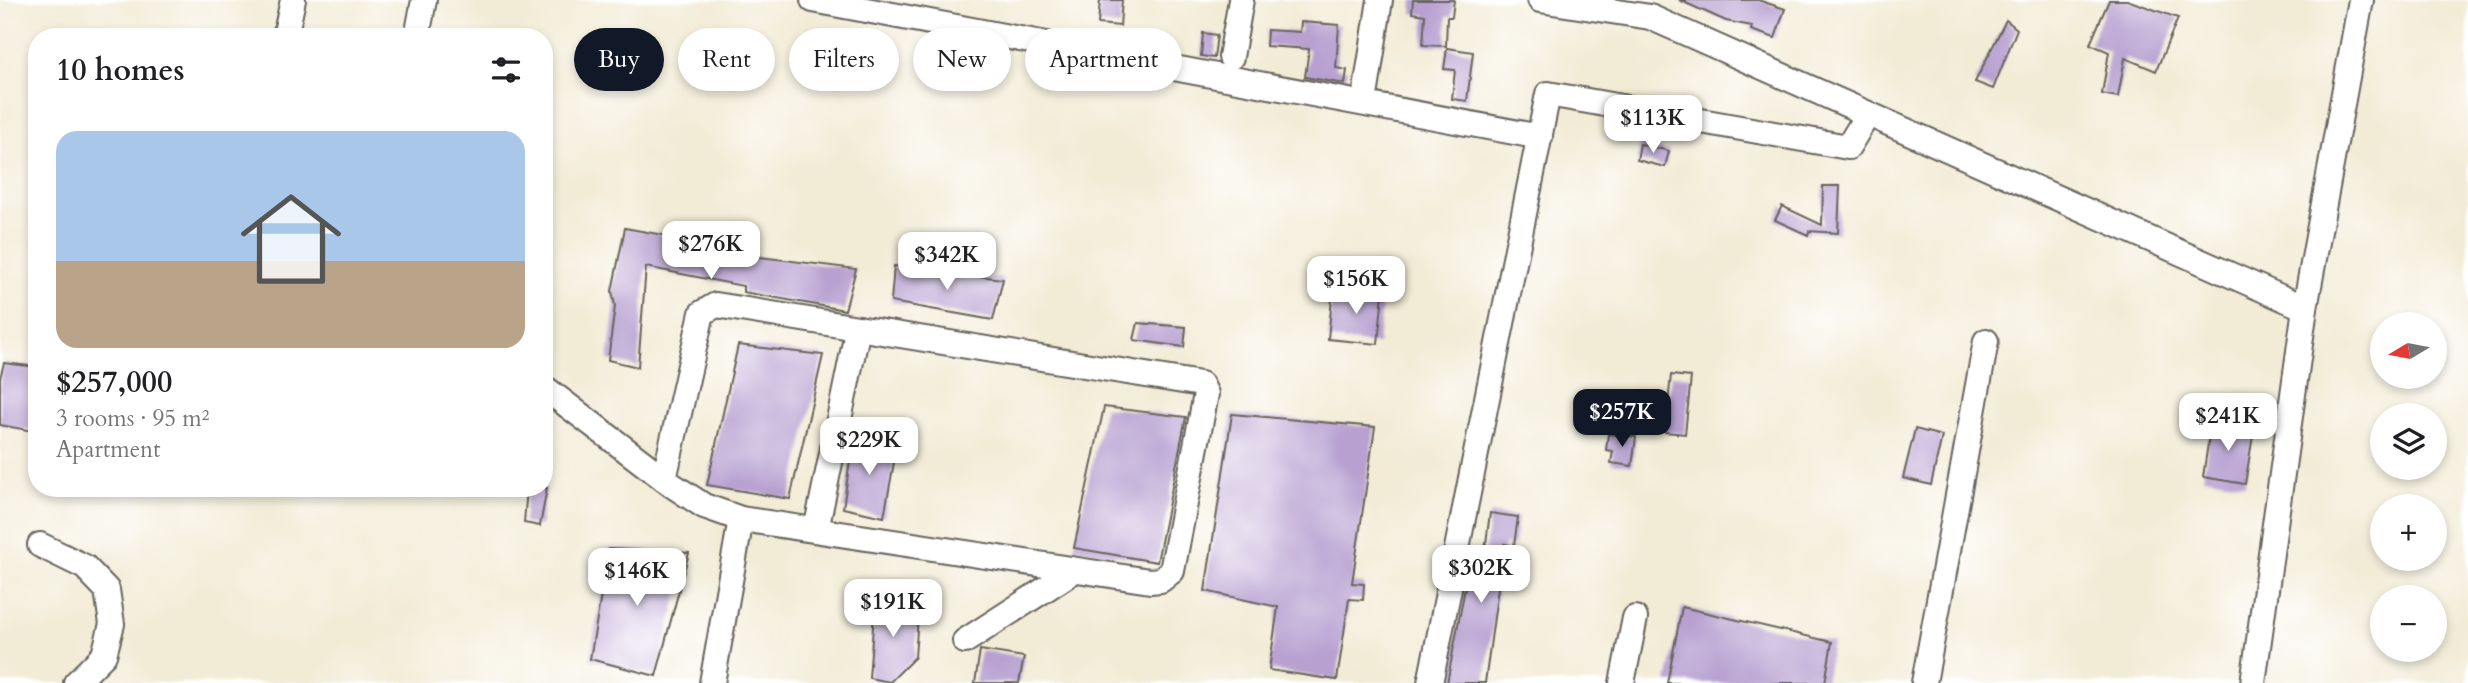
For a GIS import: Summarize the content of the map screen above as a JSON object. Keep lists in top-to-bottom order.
{
  "north": "left",
  "page": {
    "chip": [
      "Buy",
      "Rent",
      "Filters",
      "New",
      "Apartment"
    ],
    "heading": "10 homes",
    "price": [
      "$113K",
      "$276K",
      "$342K",
      "$156K",
      "$257K",
      "$241K",
      "$229K",
      "$302K",
      "$146K",
      "$191K"
    ],
    "list": [
      {
        "name": "$257,000",
        "note": "3 rooms · 95 m² · Apartment"
      }
    ],
    "map_buttons": ["+", "−"]
  }
}
